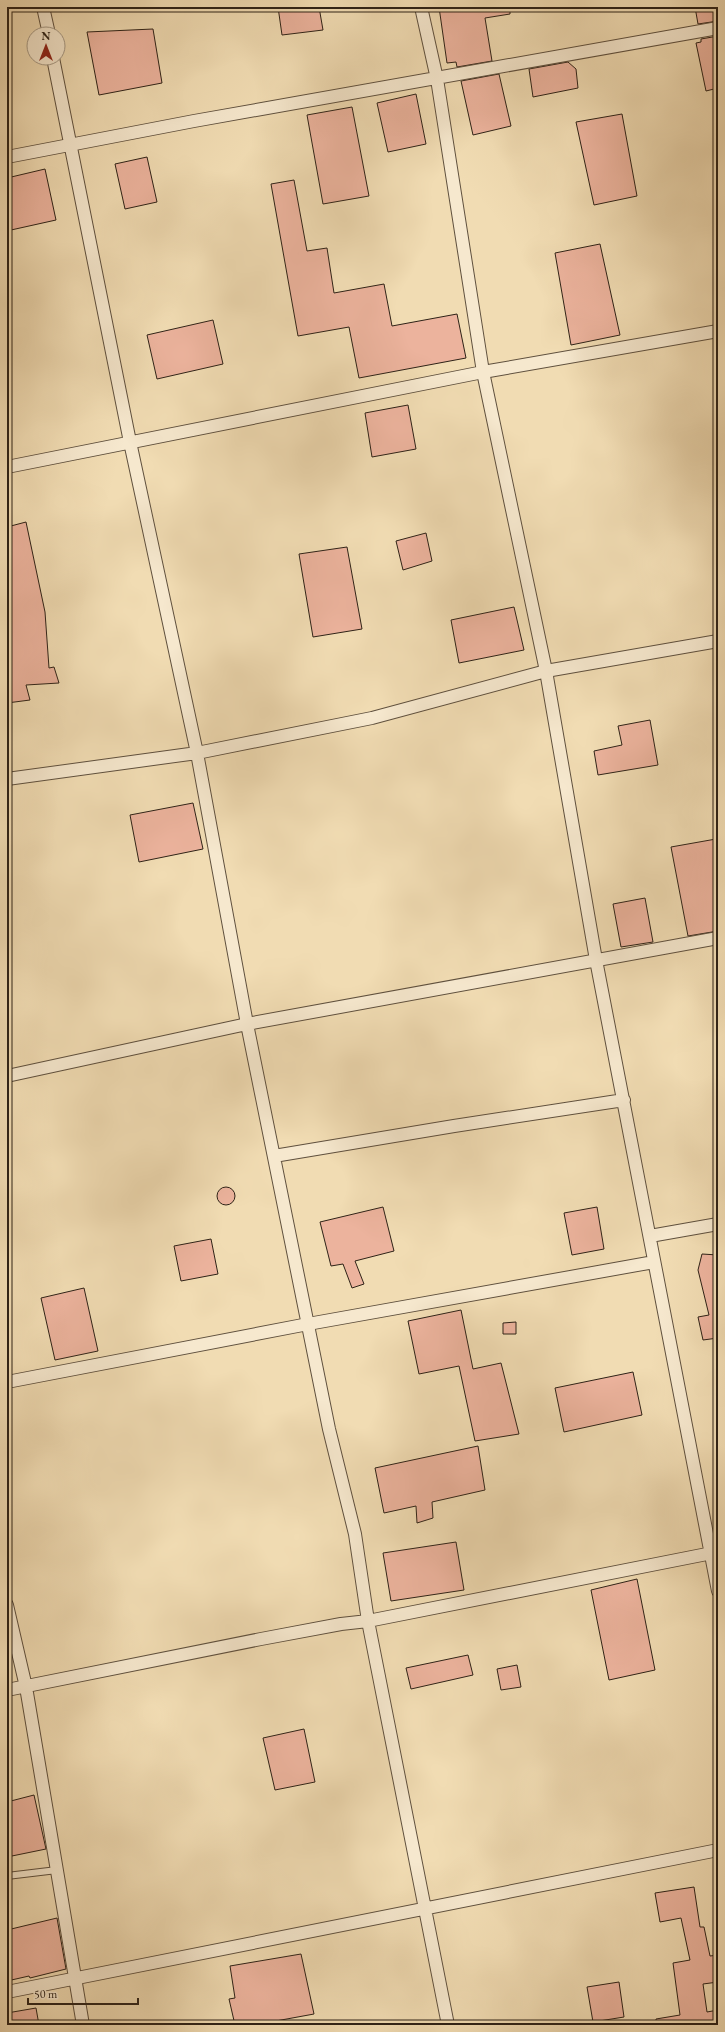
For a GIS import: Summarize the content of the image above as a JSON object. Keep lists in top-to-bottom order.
{
  "scale_bar": "50 m",
  "north": "top"
}
